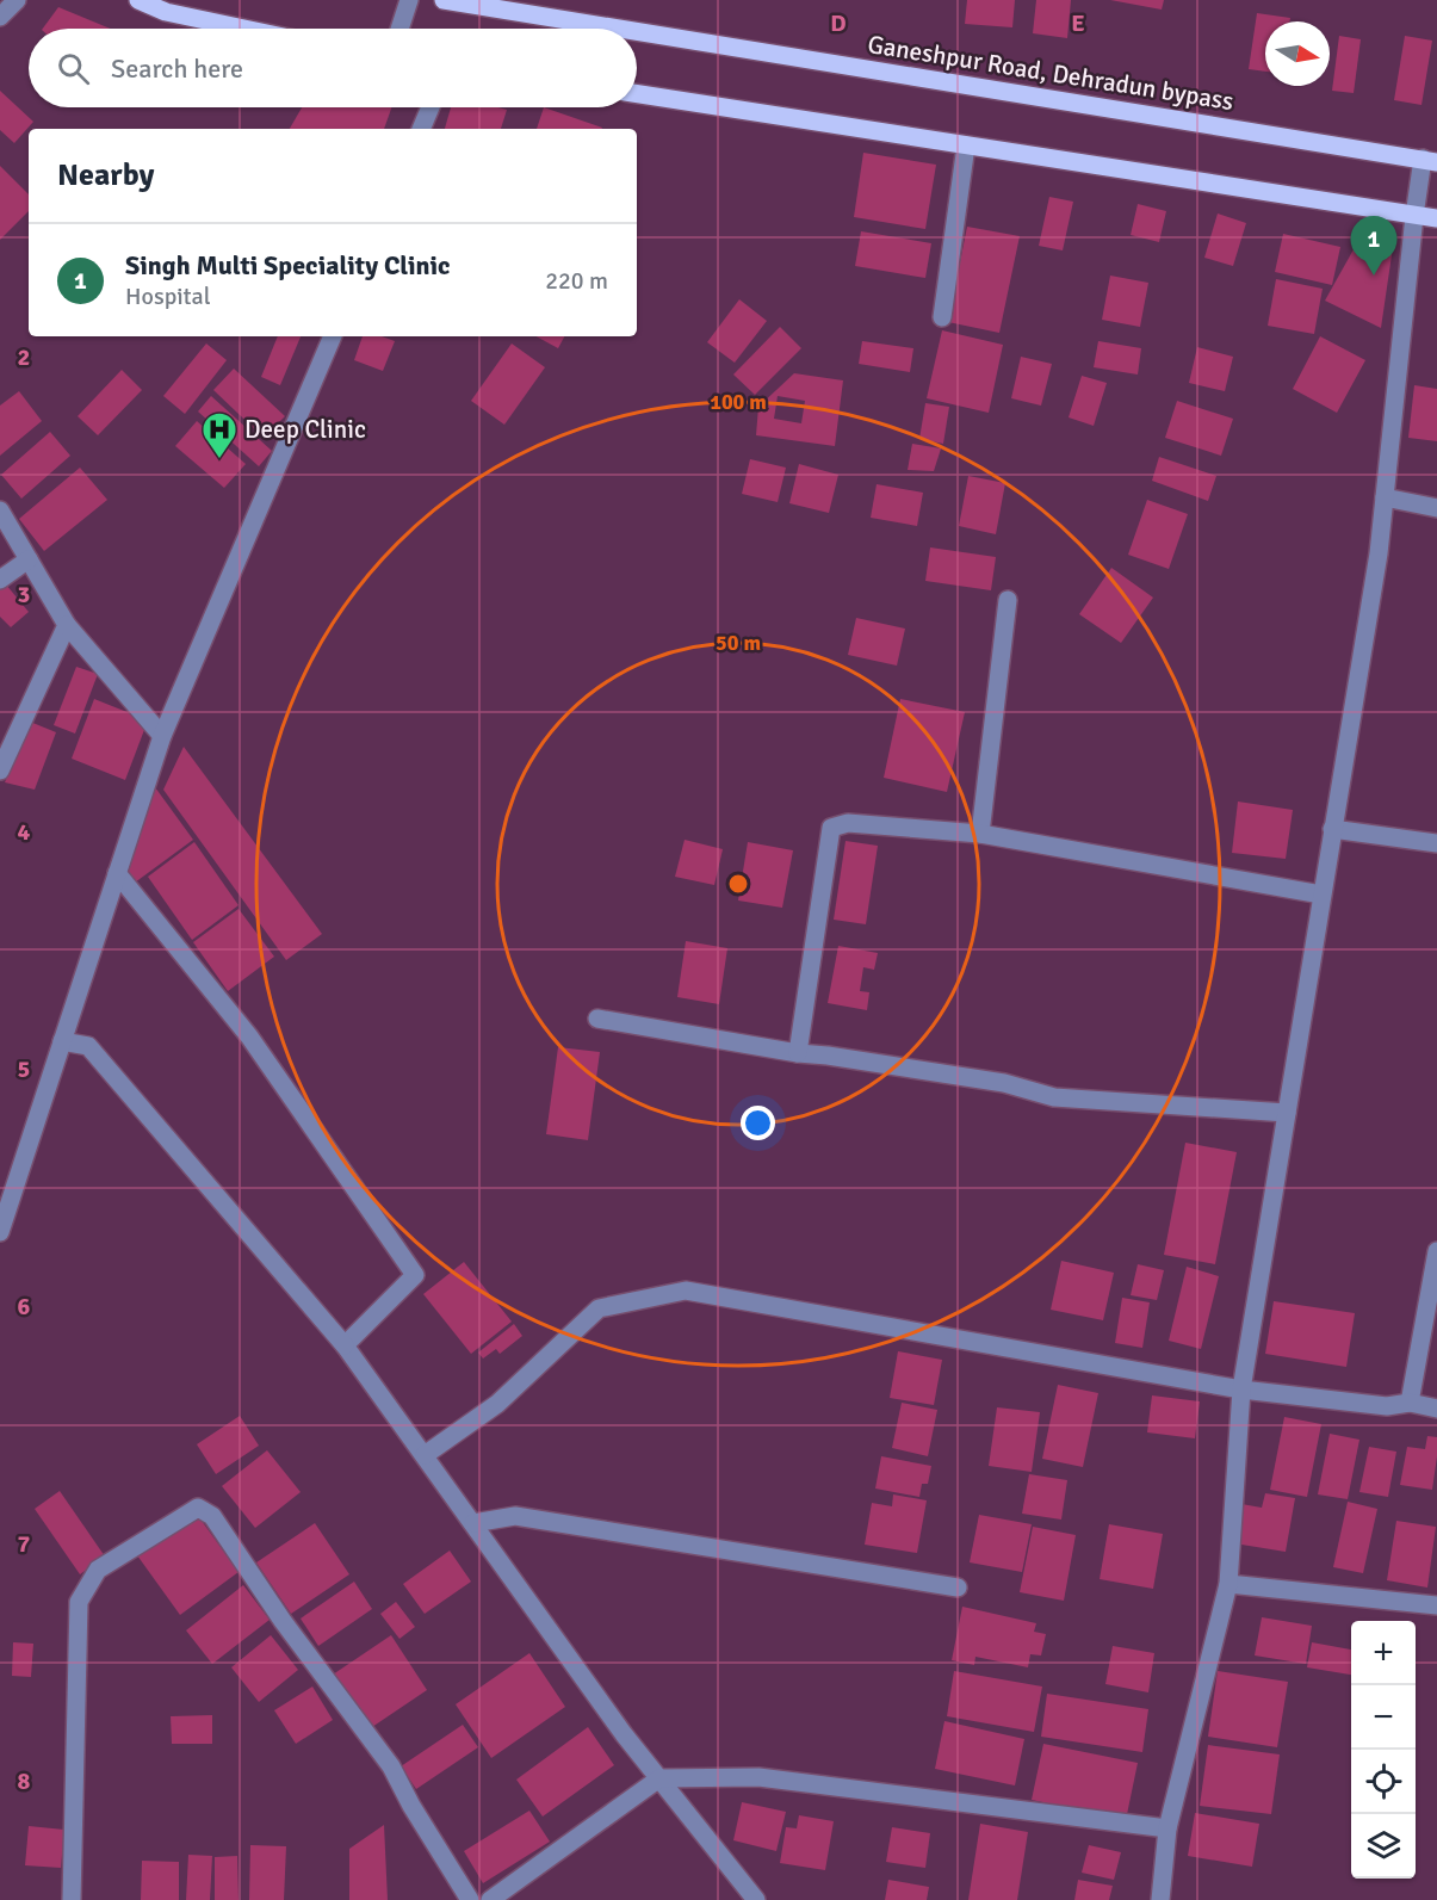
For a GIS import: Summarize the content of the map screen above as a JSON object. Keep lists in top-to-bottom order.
{
  "streets": {
    "main road": ["Ganeshpur Road, Dehradun bypass"]
  },
  "places": {
    "hospital": ["Deep Clinic"]
  },
  "north": "right",
  "page": {
    "search": "Search here",
    "heading": "Nearby",
    "pins": "1",
    "list": [
      {
        "mark": "1",
        "name": "Singh Multi Speciality Clinic",
        "note": "Hospital",
        "value": "220 m"
      }
    ],
    "map_buttons": ["+", "−"]
  },
  "grid": {
    "columns": ["D", "E"],
    "rows": [
      "2",
      "3",
      "4",
      "5",
      "6",
      "7",
      "8"
    ]
  },
  "rings": ["100 m", "50 m"]
}
